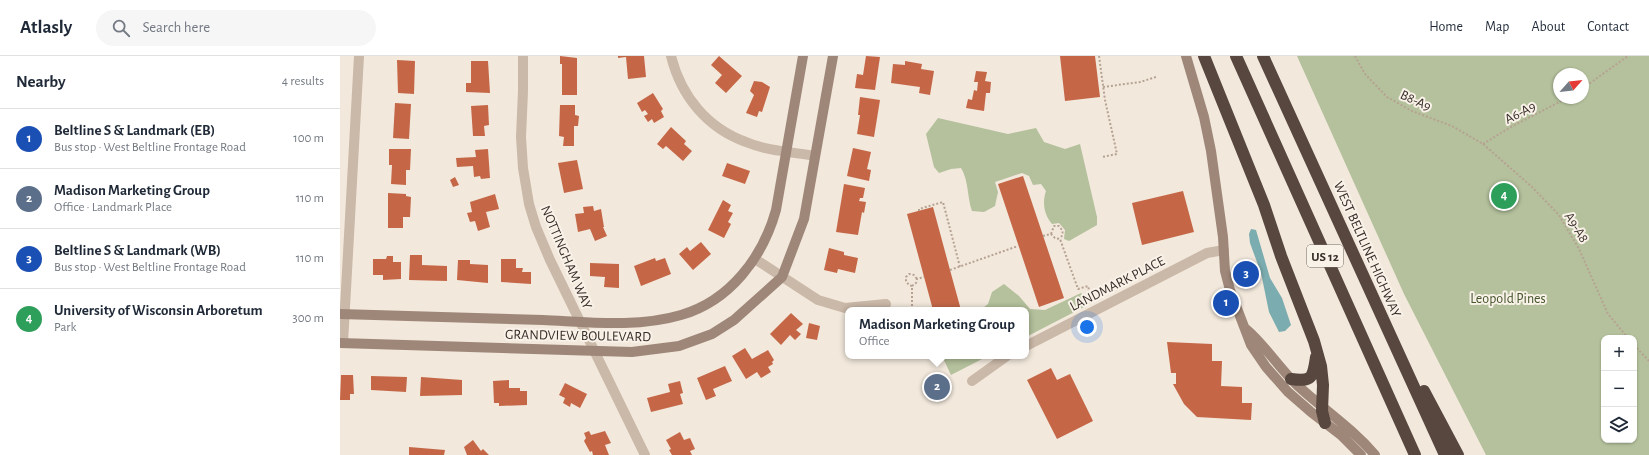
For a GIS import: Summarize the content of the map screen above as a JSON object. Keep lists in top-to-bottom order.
{
  "streets": {
    "highway": ["WEST BELTLINE HIGHWAY", "US 12"],
    "street": ["NOTTINGHAM WAY", "LANDMARK PLACE", "GRANDVIEW BOULEVARD"],
    "path": ["B8-A9", "A6-A9", "A9-A8"]
  },
  "crossings": [
    ["B8-A9", "A6-A9"],
    ["B8-A9", "A9-A8"],
    ["A6-A9", "A9-A8"],
    ["NOTTINGHAM WAY", "GRANDVIEW BOULEVARD"]
  ],
  "parks": ["Leopold Pines"],
  "north": "top right",
  "page": {
    "header": "Atlasly",
    "search": "Search here",
    "nav": [
      "Home",
      "Map",
      "About",
      "Contact"
    ],
    "heading": ["Nearby", "4 results"],
    "list": [
      {
        "mark": "1",
        "name": "Beltline S & Landmark (EB)",
        "note": "Bus stop · West Beltline Frontage Road",
        "value": "100 m"
      },
      {
        "mark": "2",
        "name": "Madison Marketing Group",
        "note": "Office · Landmark Place",
        "value": "110 m"
      },
      {
        "mark": "3",
        "name": "Beltline S & Landmark (WB)",
        "note": "Bus stop · West Beltline Frontage Road",
        "value": "110 m"
      },
      {
        "mark": "4",
        "name": "University of Wisconsin Arboretum",
        "note": "Park",
        "value": "300 m"
      }
    ],
    "pins": [
      "4",
      "3",
      "1",
      "2"
    ],
    "popup": ["Madison Marketing Group", "Office"],
    "map_buttons": ["+", "−"]
  }
}
